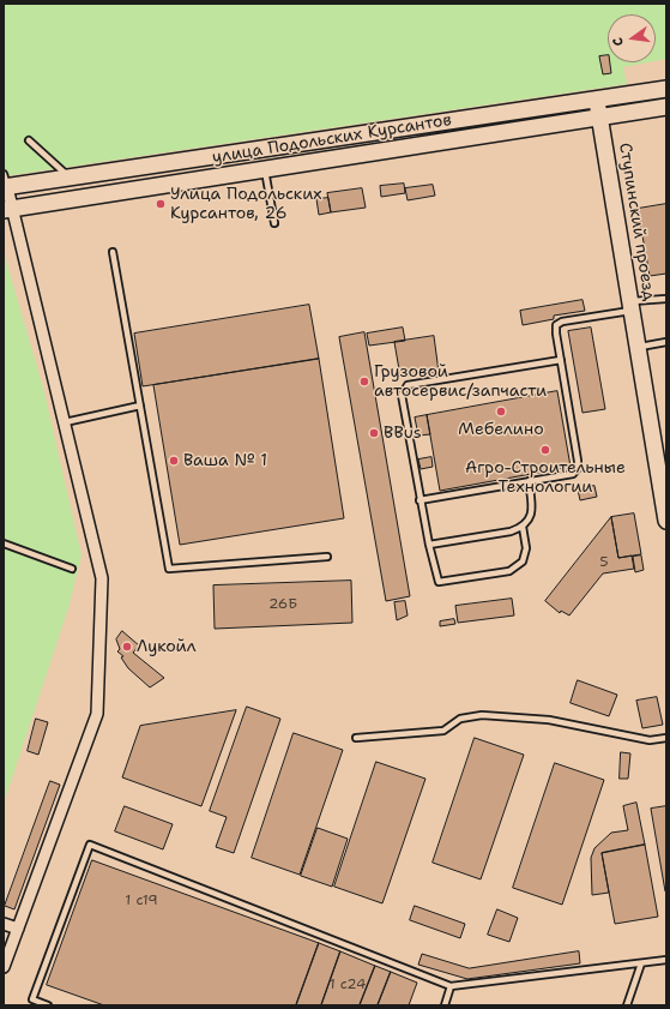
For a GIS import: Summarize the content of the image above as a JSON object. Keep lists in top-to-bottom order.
{
  "streets": {
    "main road": ["улица Подольских Курсантов", "Ступинский проезд"]
  },
  "crossings": [
    ["улица Подольских Курсантов", "Ступинский проезд"]
  ],
  "places": [
    "Улица Подольских Курсантов, 26",
    "Грузовой автосервис/запчасти",
    "Мебелино",
    "BBus",
    "Агро-Строительные Технологии",
    "Ваша № 1",
    "Лукойл"
  ],
  "house_numbers": [
    "5",
    "26Б",
    "1 с19",
    "1 с24"
  ],
  "north": "left"
}
